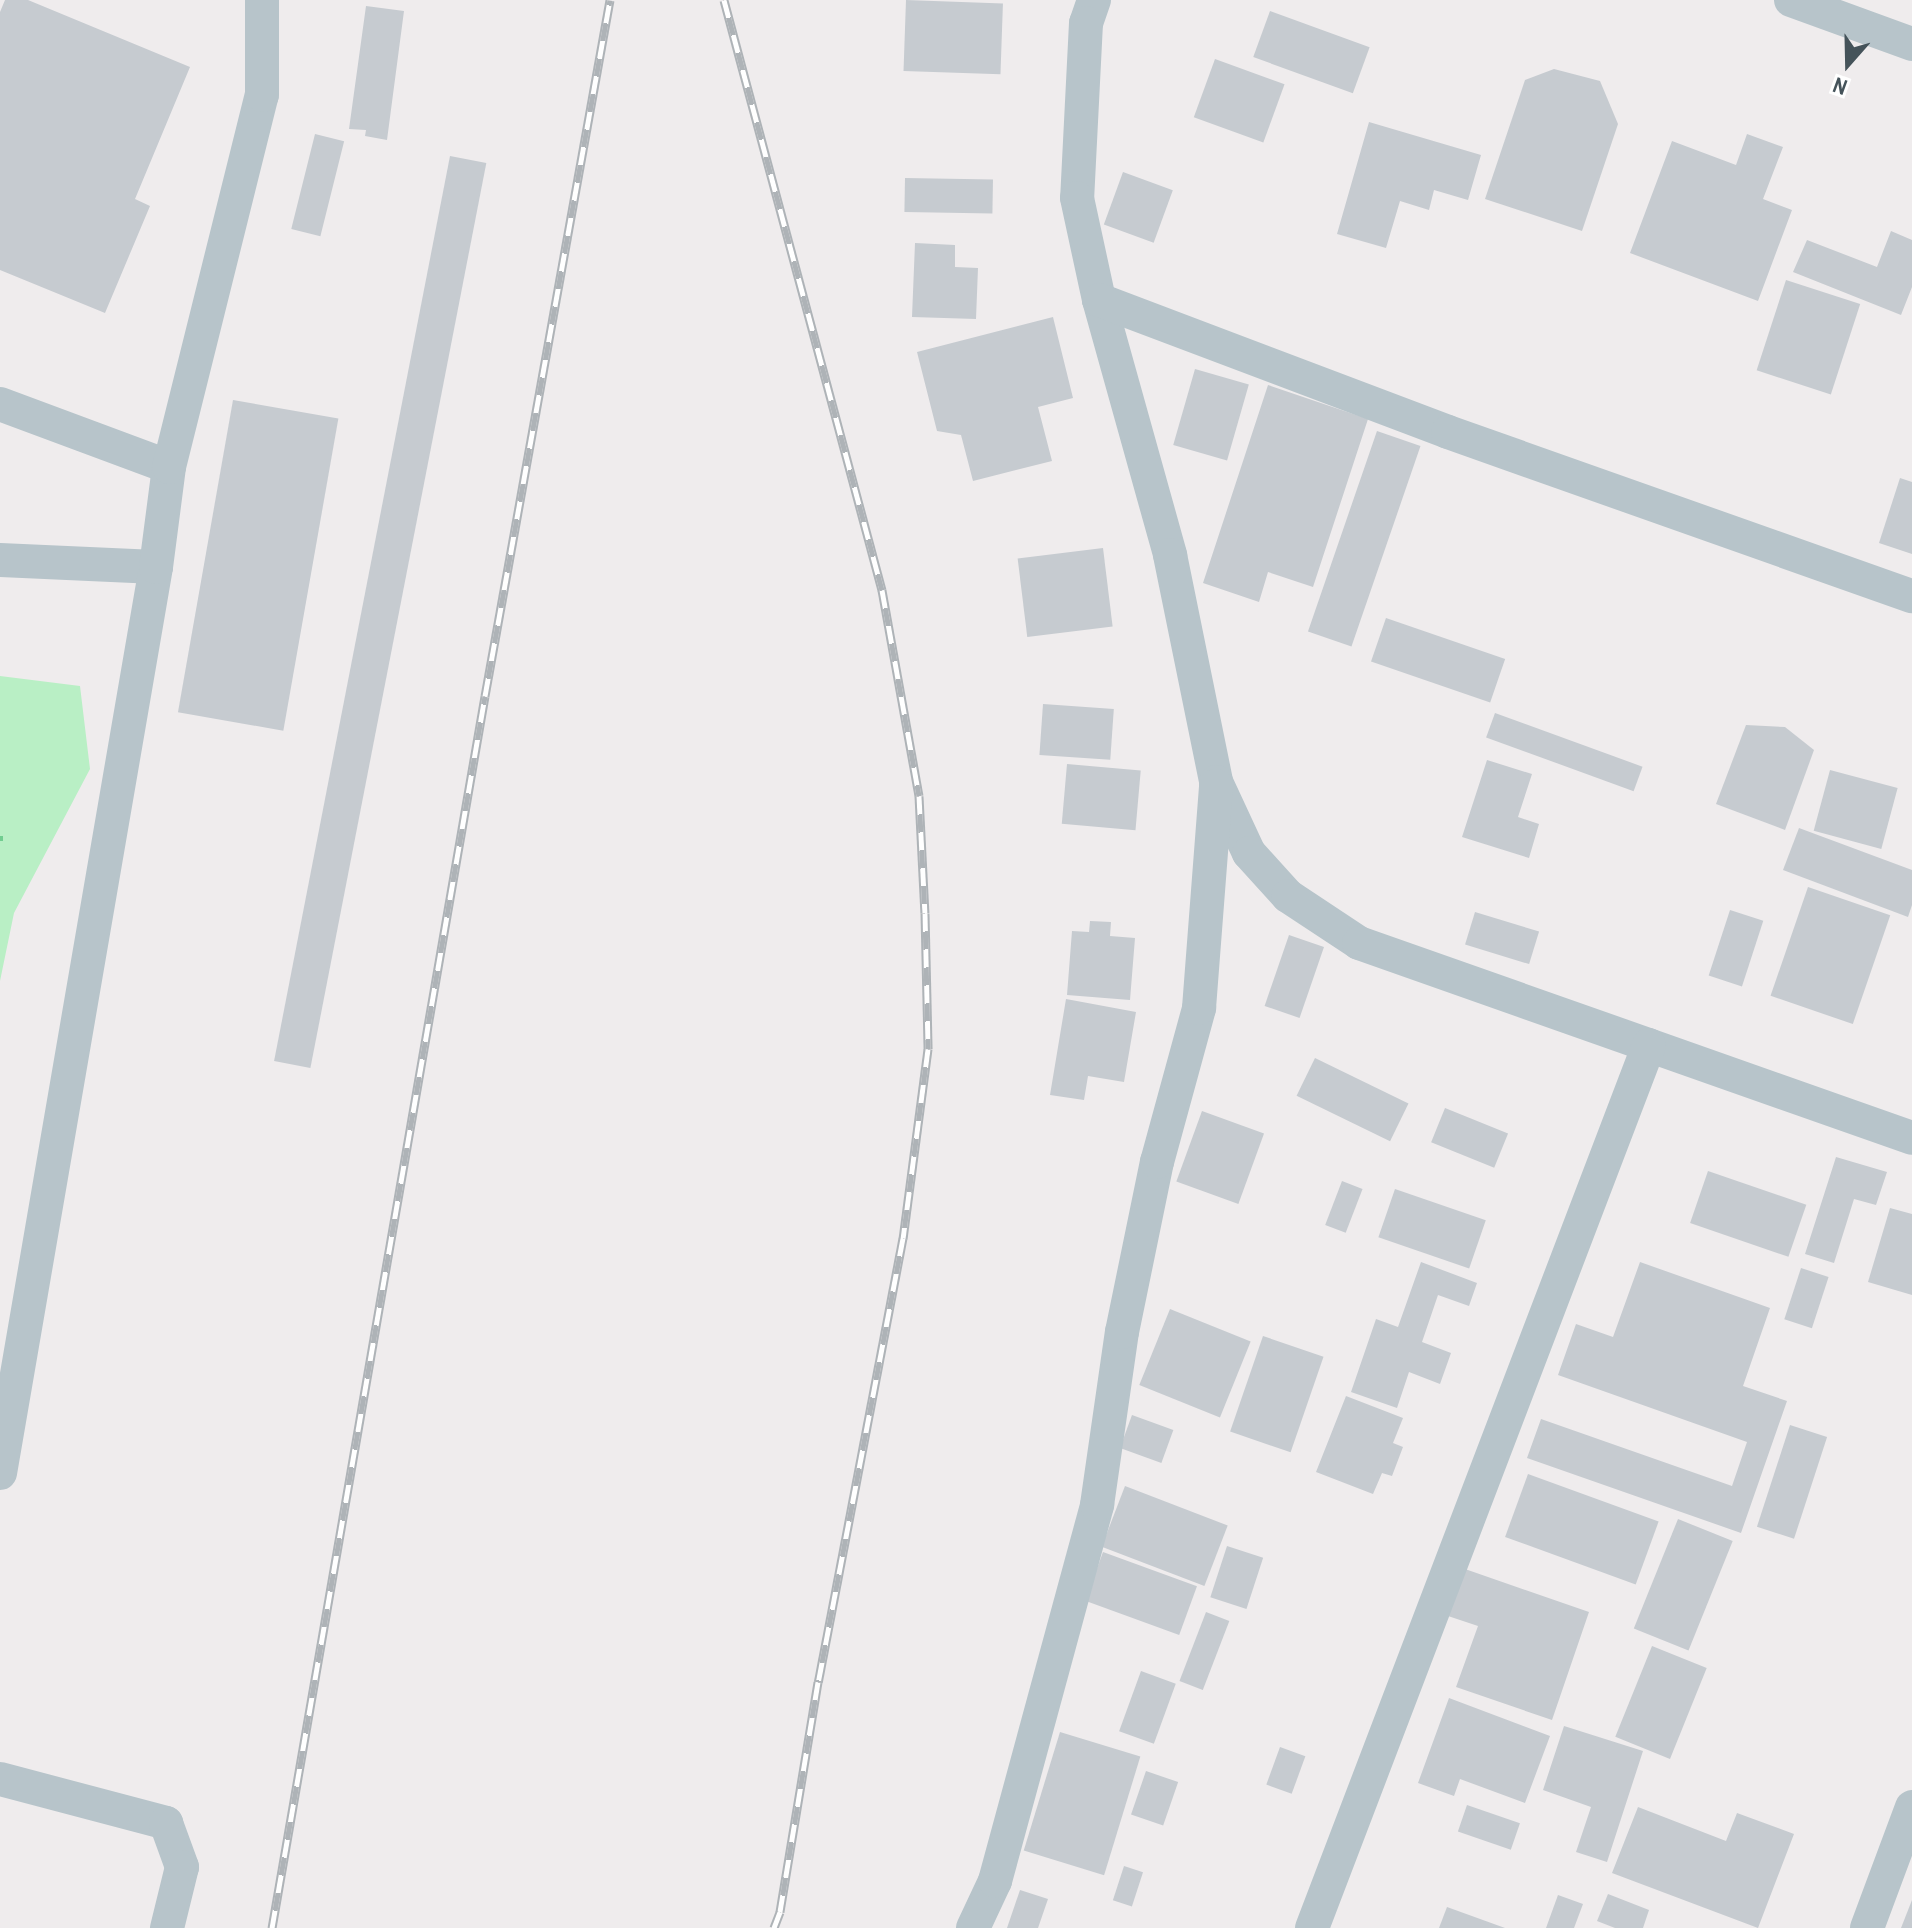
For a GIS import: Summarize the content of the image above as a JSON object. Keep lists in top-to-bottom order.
{
  "north": "bottom"
}
